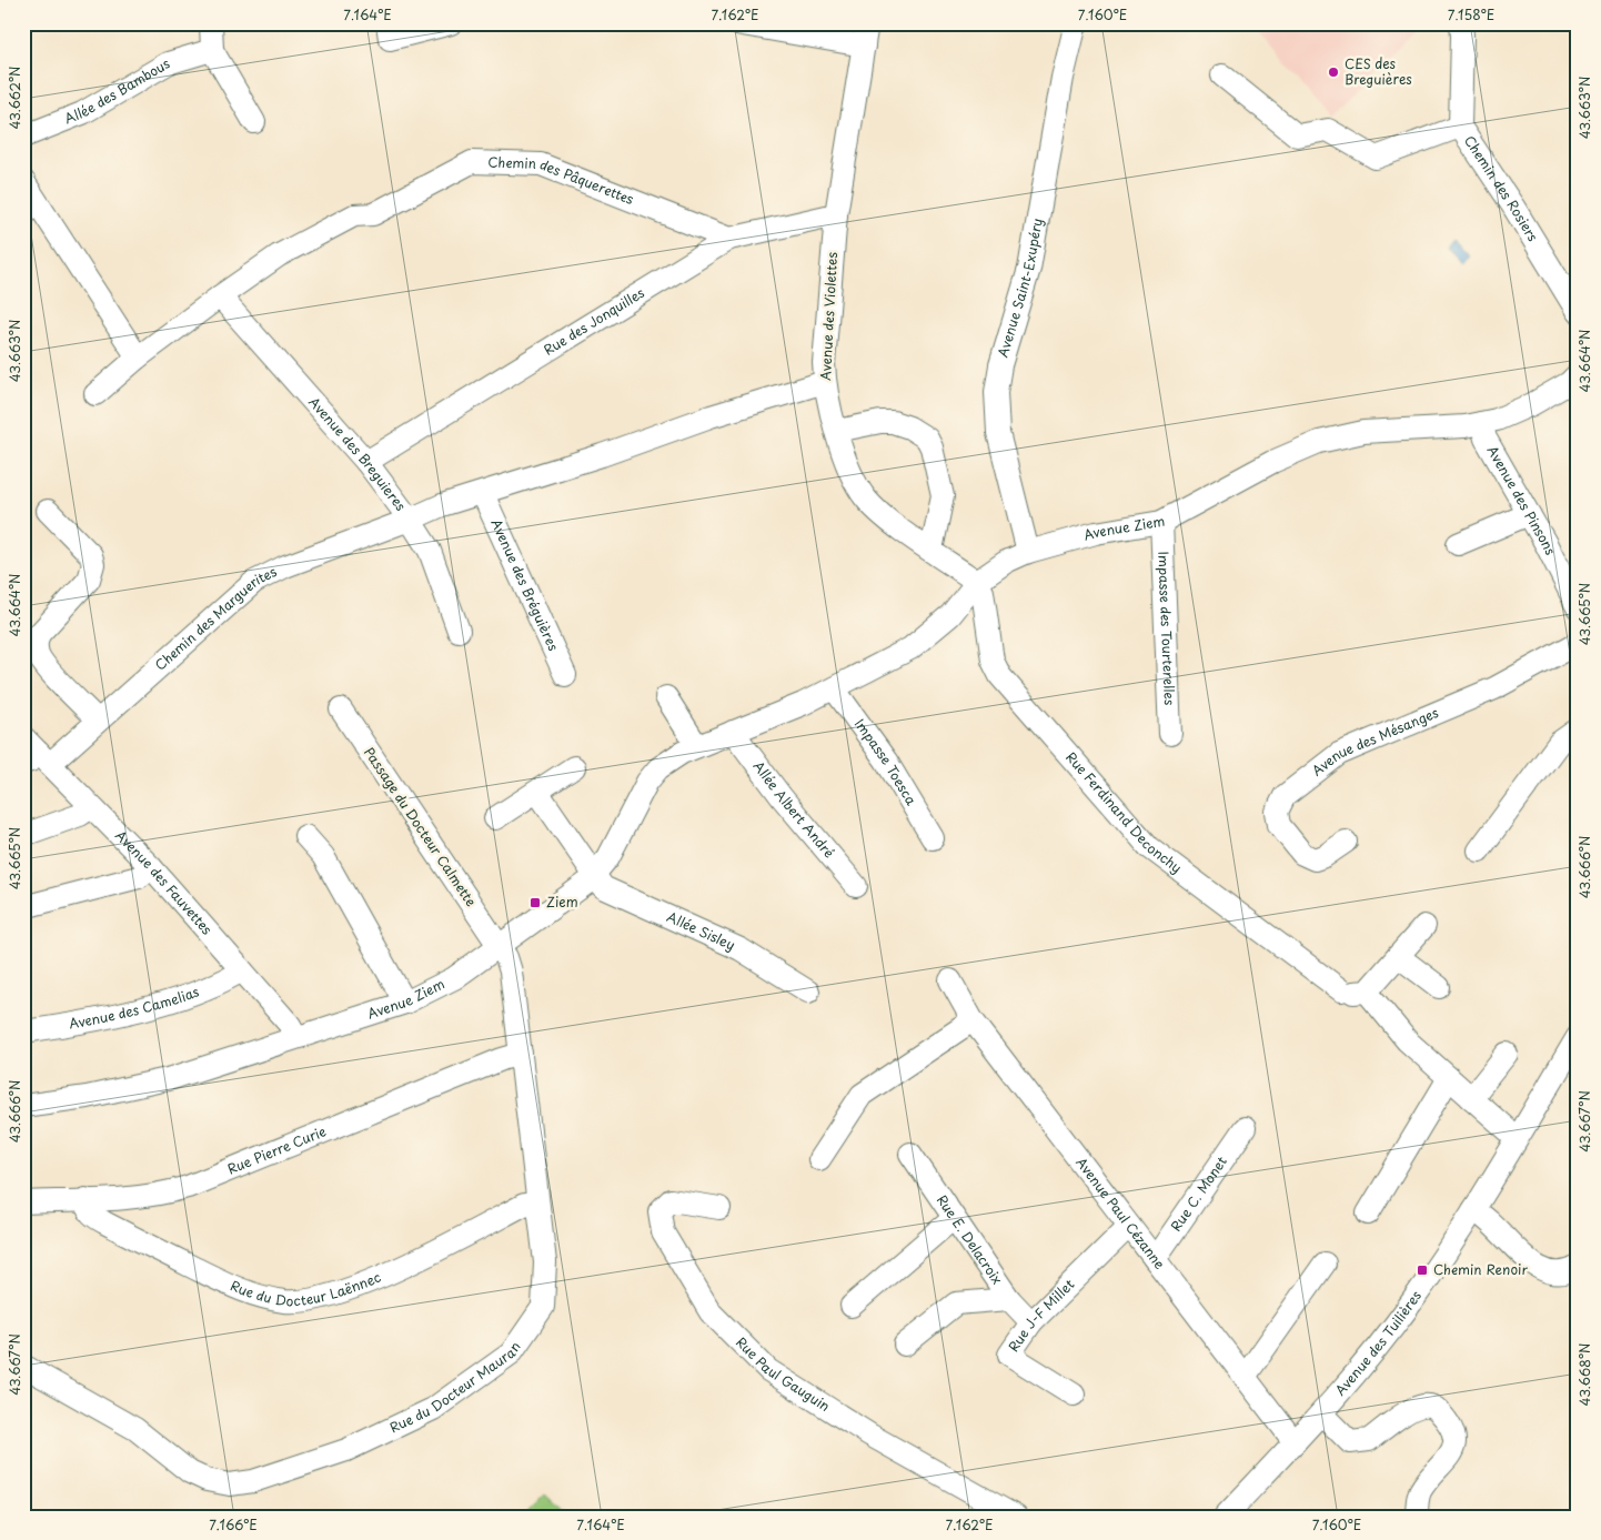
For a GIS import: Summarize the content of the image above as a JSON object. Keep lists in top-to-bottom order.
{
  "streets": {
    "street": [
      "Allée des Bambous",
      "Chemin des Pâquerettes",
      "Chemin des Rosiers",
      "Avenue Saint-Exupéry",
      "Avenue des Violettes",
      "Rue des Jonquilles",
      "Avenue des Breguieres",
      "Avenue des Pinsons",
      "Avenue Ziem",
      "Avenue des Bréguières",
      "Chemin des Marguerites",
      "Impasse des Tourterelles",
      "Avenue des Mésanges",
      "Impasse Toesca",
      "Allée Albert André",
      "Rue Ferdinand Deconchy",
      "Passage du Docteur Calmette",
      "Avenue des Fauvettes",
      "Allée Sisley",
      "Avenue des Camelias",
      "Rue Pierre Curie",
      "Rue C. Monet",
      "Avenue Paul Cézanne",
      "Rue E. Delacroix",
      "Rue du Docteur Laënnec",
      "Rue J-F Millet",
      "Avenue des Tuilières",
      "Rue Paul Gauguin",
      "Rue du Docteur Mauran"
    ]
  },
  "crossings": [
    ["Chemin des Pâquerettes", "Rue des Jonquilles"],
    ["Chemin des Pâquerettes", "Avenue des Breguieres"],
    ["Avenue Saint-Exupéry", "Avenue Ziem"],
    ["Avenue des Violettes", "Rue des Jonquilles"],
    ["Avenue des Violettes", "Avenue des Breguieres"],
    ["Avenue des Violettes", "Avenue Ziem"],
    ["Avenue des Violettes", "Rue Ferdinand Deconchy"],
    ["Rue des Jonquilles", "Avenue des Breguieres"],
    ["Avenue des Breguieres", "Avenue des Bréguières"],
    ["Avenue des Breguieres", "Chemin des Marguerites"],
    ["Avenue des Pinsons", "Avenue Ziem"],
    ["Avenue Ziem", "Impasse des Tourterelles"],
    ["Avenue Ziem", "Impasse Toesca"],
    ["Avenue Ziem", "Allée Albert André"],
    ["Avenue Ziem", "Rue Ferdinand Deconchy"],
    ["Avenue Ziem", "Passage du Docteur Calmette"],
    ["Avenue Ziem", "Avenue des Fauvettes"],
    ["Avenue Ziem", "Allée Sisley"],
    ["Avenue Ziem", "Rue du Docteur Mauran"],
    ["Chemin des Marguerites", "Avenue des Fauvettes"],
    ["Rue Ferdinand Deconchy", "Avenue des Tuilières"],
    ["Passage du Docteur Calmette", "Rue du Docteur Mauran"],
    ["Avenue des Fauvettes", "Avenue des Camelias"],
    ["Rue Pierre Curie", "Rue du Docteur Laënnec"],
    ["Rue Pierre Curie", "Rue du Docteur Mauran"],
    ["Rue C. Monet", "Avenue Paul Cézanne"],
    ["Avenue Paul Cézanne", "Rue J-F Millet"],
    ["Avenue Paul Cézanne", "Avenue des Tuilières"],
    ["Rue E. Delacroix", "Rue J-F Millet"],
    ["Rue du Docteur Laënnec", "Rue du Docteur Mauran"]
  ],
  "places": {
    "other": ["CES des Breguières"],
    "transit": ["Ziem", "Chemin Renoir"]
  },
  "coordinates": [
    "7.164°E",
    "7.162°E",
    "7.160°E",
    "7.158°E",
    "43.662°N",
    "43.663°N",
    "43.664°N",
    "43.665°N",
    "43.666°N",
    "43.667°N",
    "43.668°N",
    "7.166°E"
  ]
}
